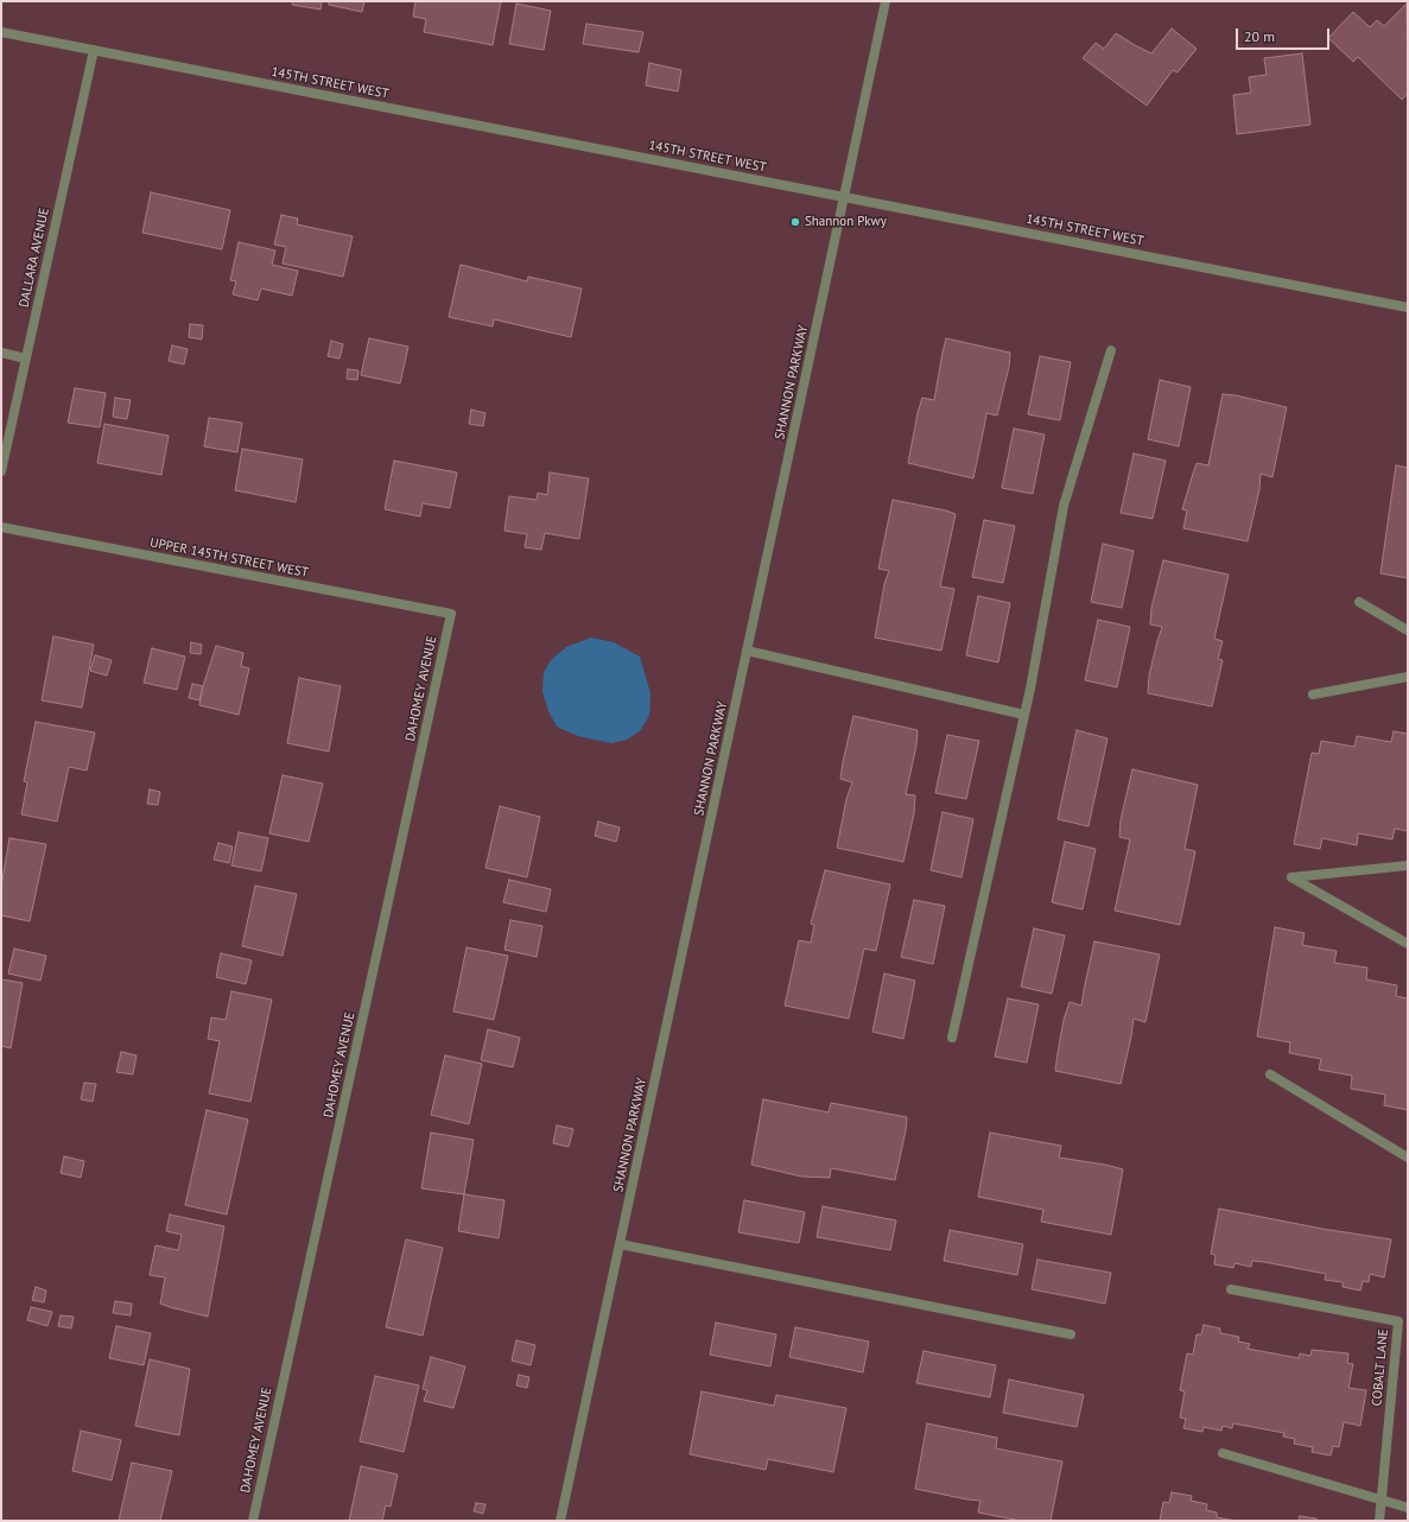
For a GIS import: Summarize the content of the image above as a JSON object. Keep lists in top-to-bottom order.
{
  "streets": {
    "street": [
      "145TH STREET WEST",
      "DALLARA AVENUE",
      "SHANNON PARKWAY",
      "UPPER 145TH STREET WEST",
      "DAHOMEY AVENUE",
      "COBALT LANE"
    ]
  },
  "crossings": [
    ["145TH STREET WEST", "DALLARA AVENUE"],
    ["145TH STREET WEST", "SHANNON PARKWAY"],
    ["UPPER 145TH STREET WEST", "DAHOMEY AVENUE"]
  ],
  "places": ["Shannon Pkwy"],
  "scale_bar": "20 m"
}
